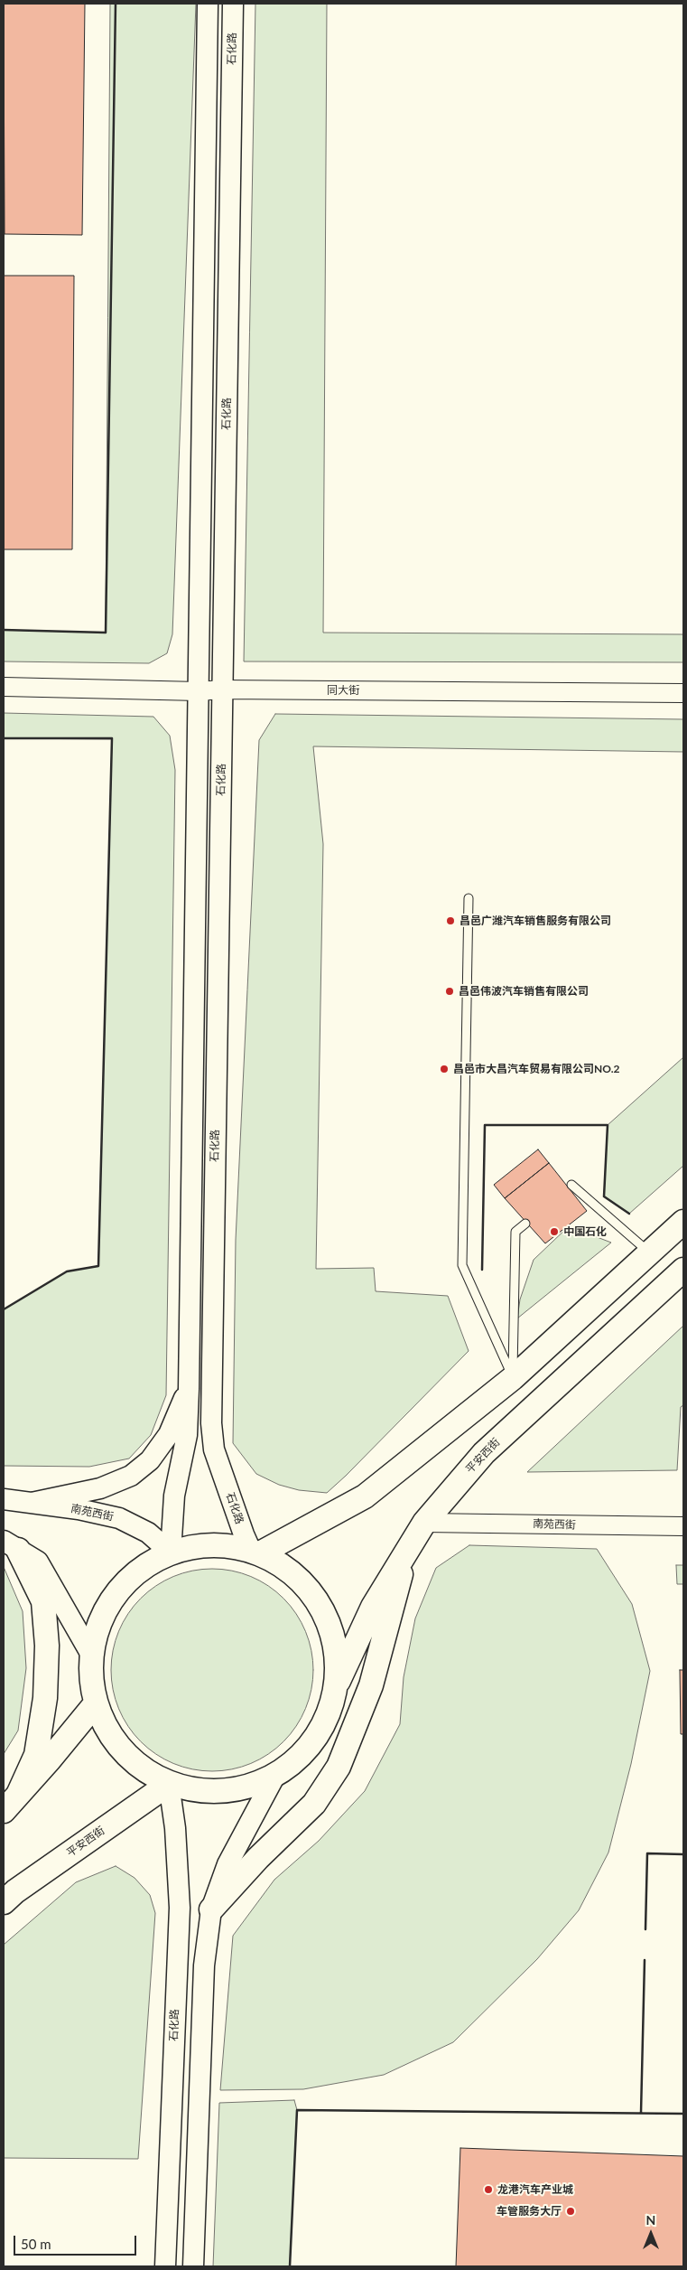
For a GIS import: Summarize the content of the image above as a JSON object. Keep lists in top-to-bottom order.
{
  "streets": {
    "main road": ["石化路", "平安西街", "南苑西街"],
    "street": ["同大街"]
  },
  "crossings": [
    ["石化路", "同大街"],
    ["石化路", "平安西街"],
    ["石化路", "南苑西街"],
    ["平安西街", "南苑西街"]
  ],
  "places": [
    "昌邑广潍汽车销售服务有限公司",
    "昌邑伟波汽车销售有限公司",
    "昌邑市大昌汽车贸易有限公司NO.2",
    "中国石化",
    "龙港汽车产业城",
    "车管服务大厅"
  ],
  "scale_bar": "50 m",
  "north": "top"
}
